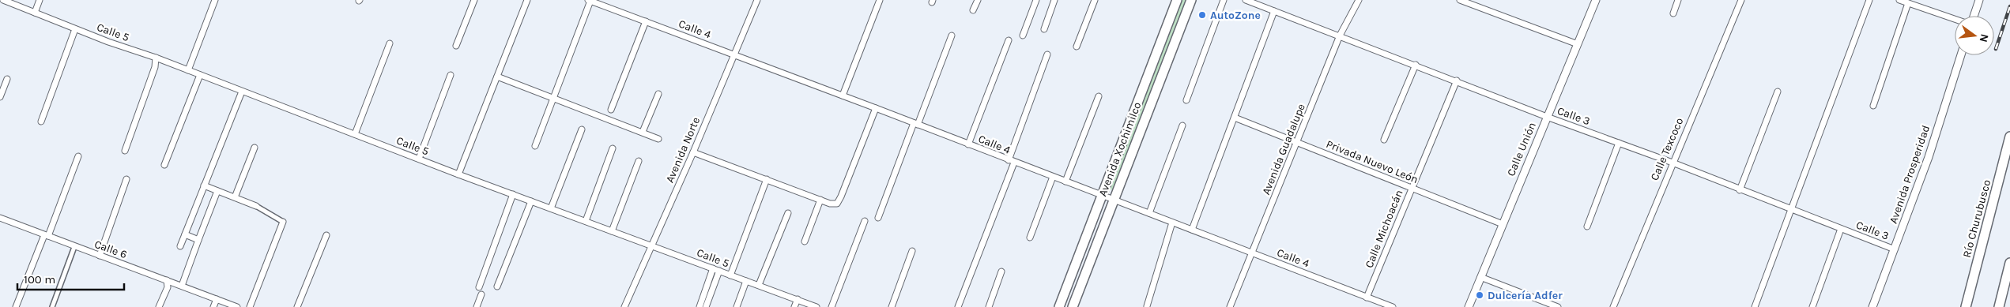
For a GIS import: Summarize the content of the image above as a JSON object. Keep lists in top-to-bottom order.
{
  "streets": {
    "main road": ["Avenida Xochimilco", "Río Churubusco"],
    "street": [
      "Calle 4",
      "Calle 5",
      "Calle 3",
      "Avenida Guadalupe",
      "Calle Unión",
      "Calle Texcoco",
      "Avenida Norte",
      "Privada Nuevo León",
      "Avenida Prosperidad",
      "Calle Michoacán",
      "Calle 6"
    ]
  },
  "crossings": [
    ["Calle 4", "Avenida Xochimilco"],
    ["Calle 4", "Avenida Guadalupe"],
    ["Calle 4", "Avenida Norte"],
    ["Calle 4", "Calle Michoacán"],
    ["Calle 5", "Avenida Norte"],
    ["Calle 3", "Avenida Guadalupe"],
    ["Calle 3", "Calle Unión"],
    ["Calle 3", "Calle Texcoco"],
    ["Calle 3", "Avenida Prosperidad"],
    ["Calle 3", "Calle Michoacán"],
    ["Avenida Guadalupe", "Privada Nuevo León"],
    ["Calle Unión", "Privada Nuevo León"],
    ["Privada Nuevo León", "Calle Michoacán"]
  ],
  "places": ["AutoZone", "Dulcería Adfer"],
  "scale_bar": "100 m",
  "north": "right"
}
